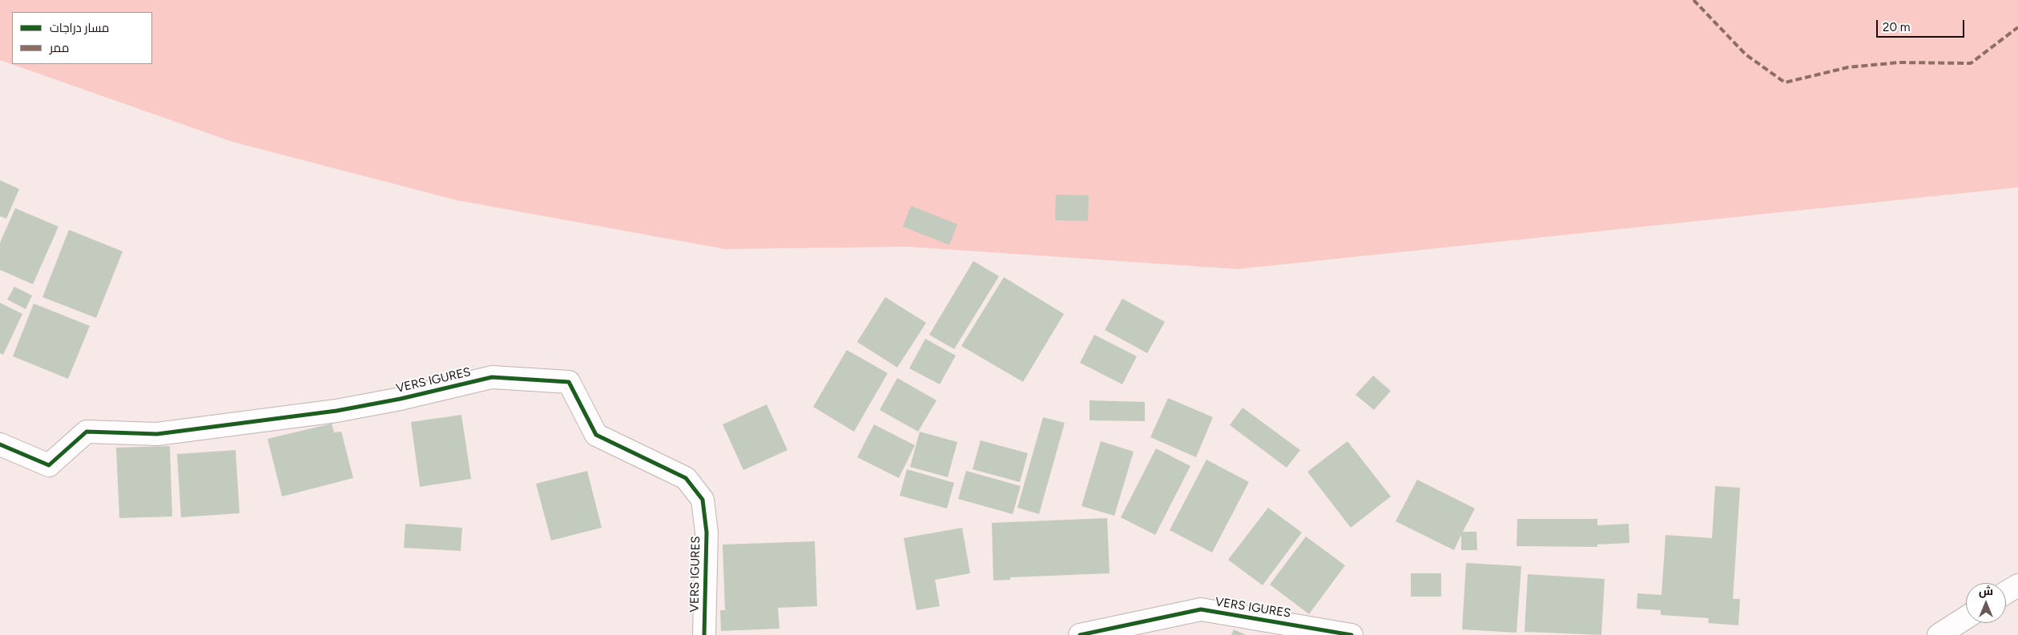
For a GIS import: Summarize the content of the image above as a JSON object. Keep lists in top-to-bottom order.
{
  "streets": {
    "street": ["VERS IGURES"]
  },
  "legend": ["مسار دراجات", "ممر"],
  "scale_bar": "20 m",
  "north": "top"
}
